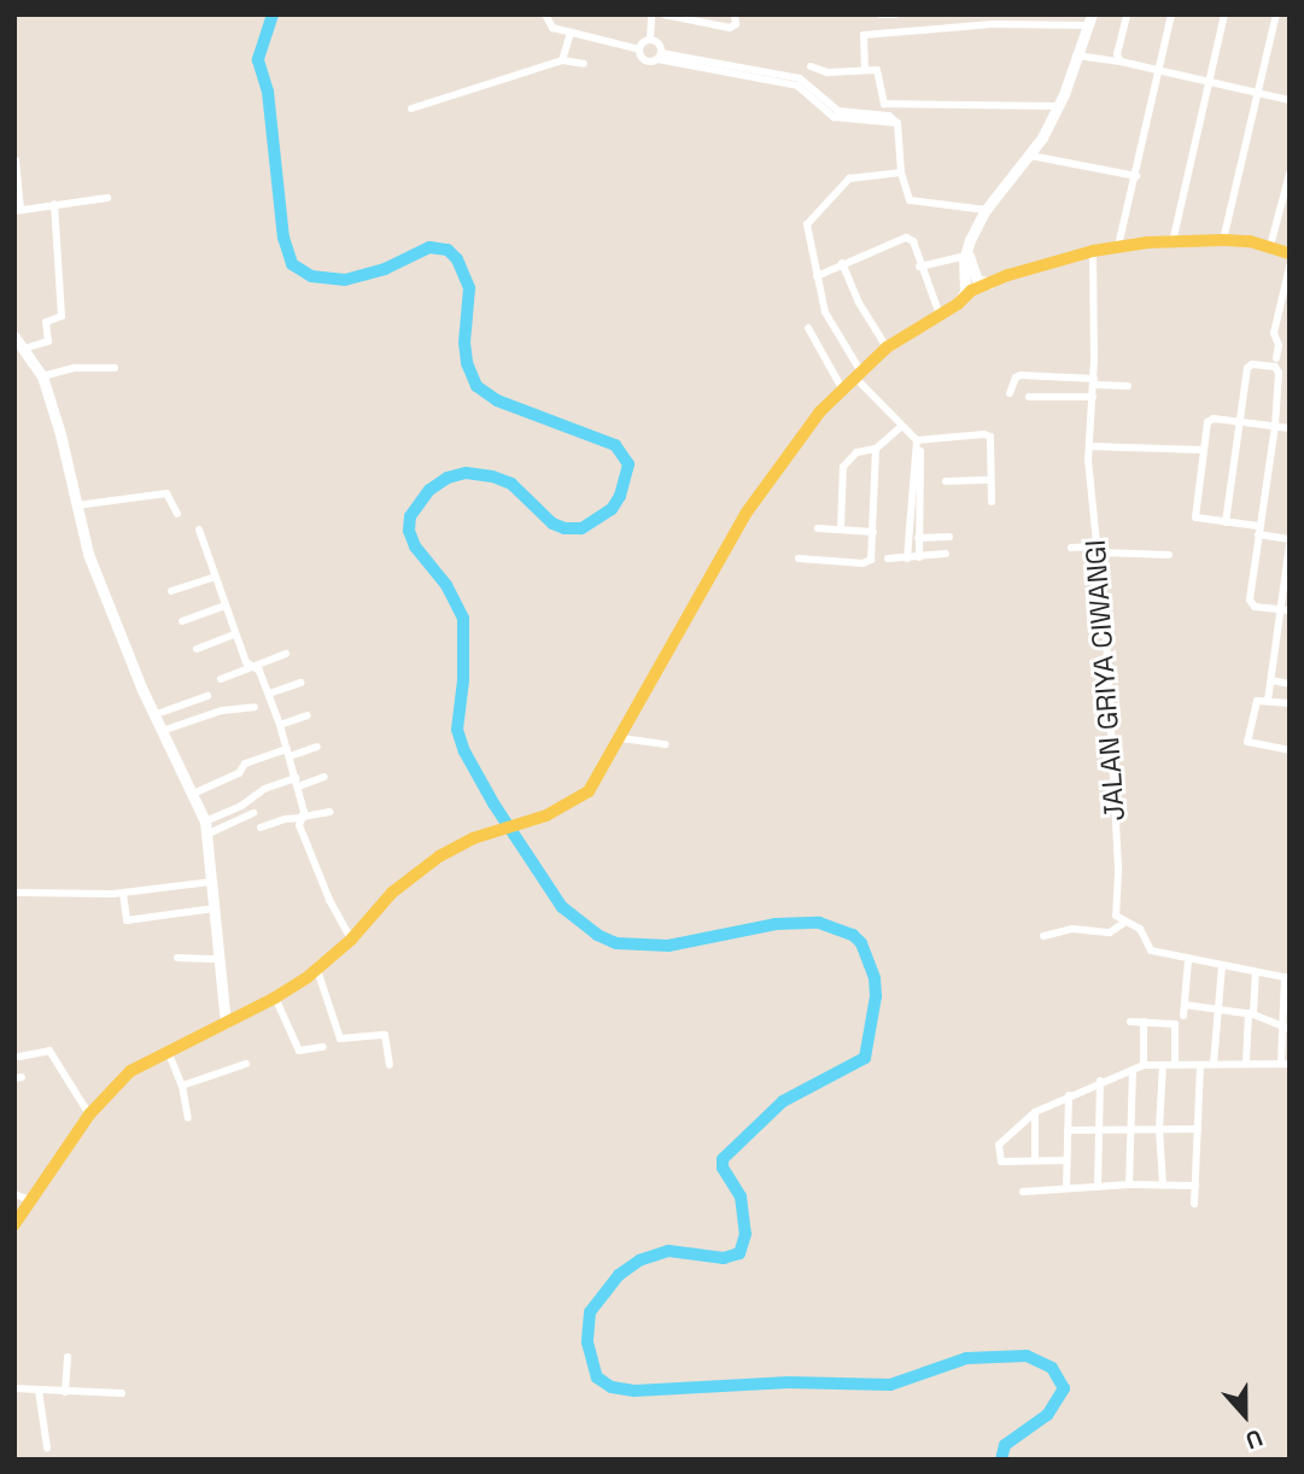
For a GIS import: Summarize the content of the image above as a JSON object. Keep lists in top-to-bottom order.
{
  "streets": {
    "street": ["JALAN GRIYA CIWANGI"]
  },
  "north": "bottom"
}
